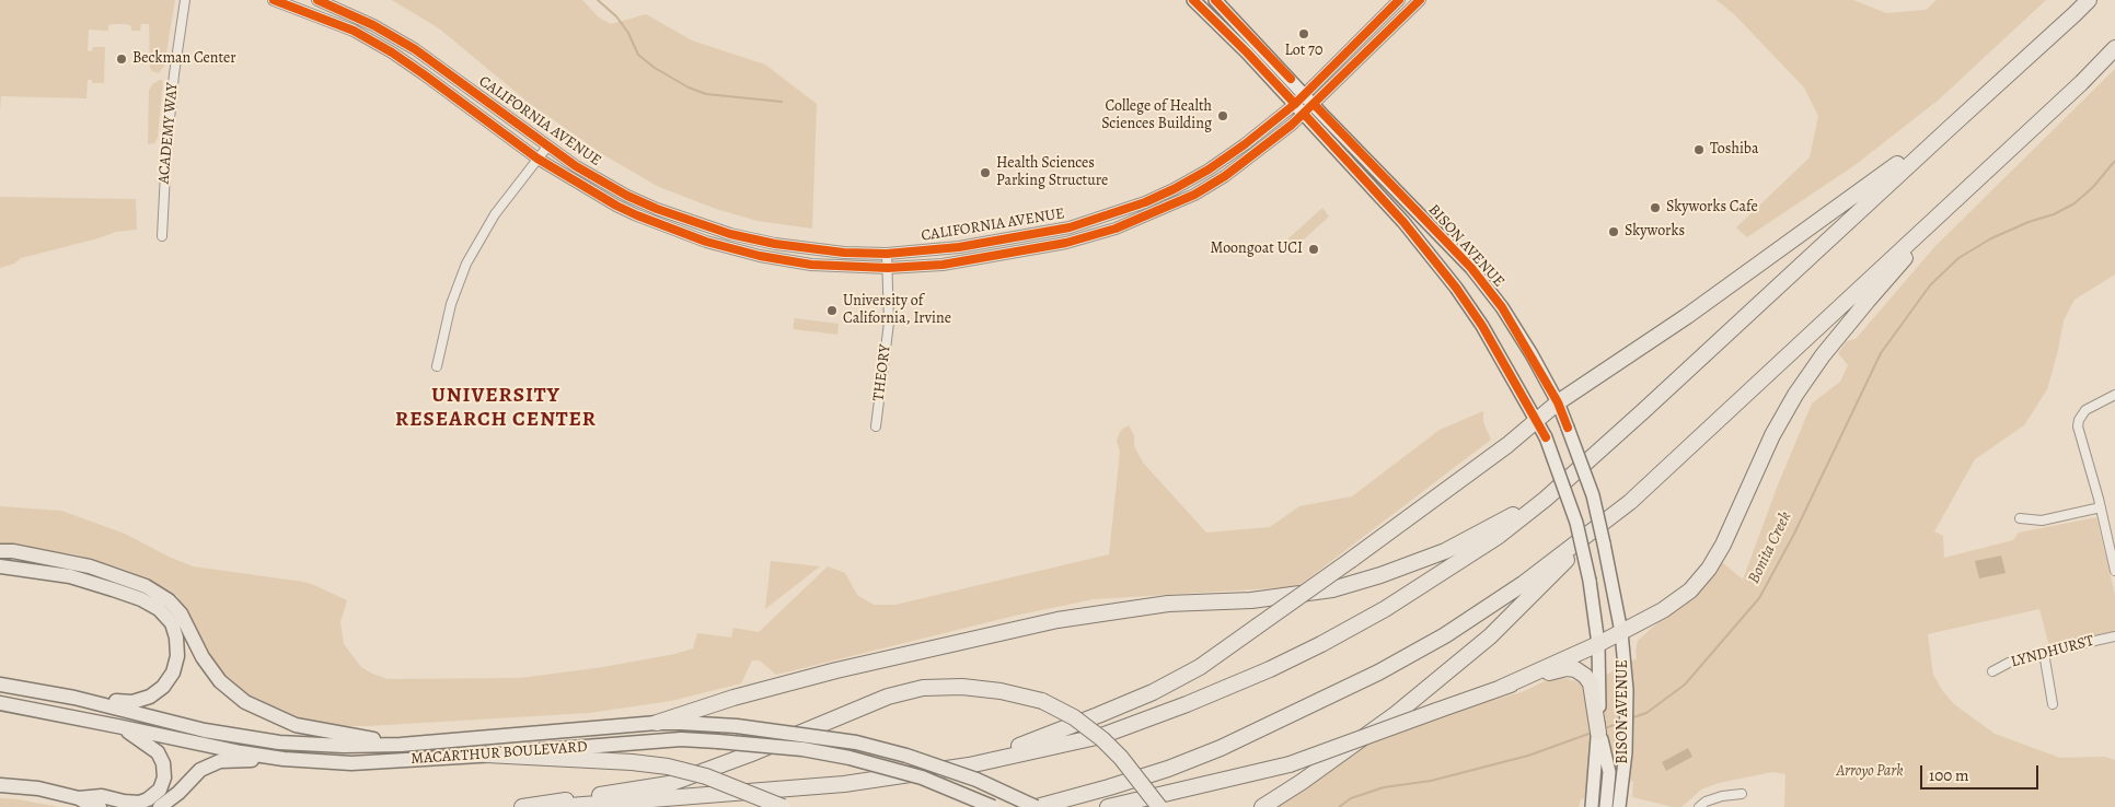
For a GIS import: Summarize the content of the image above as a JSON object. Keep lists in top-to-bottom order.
{
  "streets": {
    "main road": ["BISON AVENUE", "MACARTHUR BOULEVARD"],
    "street": [
      "CALIFORNIA AVENUE",
      "ACADEMY WAY",
      "THEORY",
      "LYNDHURST"
    ]
  },
  "crossings": [
    ["CALIFORNIA AVENUE", "BISON AVENUE"],
    ["CALIFORNIA AVENUE", "THEORY"]
  ],
  "districts": ["UNIVERSITY RESEARCH CENTER"],
  "water": ["Bonita Creek"],
  "parks": ["Arroyo Park"],
  "places": [
    "Lot 70",
    "Beckman Center",
    "College of Health Sciences Building",
    "Toshiba",
    "Health Sciences Parking Structure",
    "Skyworks Cafe",
    "Skyworks",
    "Moongoat UCI",
    "University of California, Irvine"
  ],
  "scale_bar": "100 m"
}
